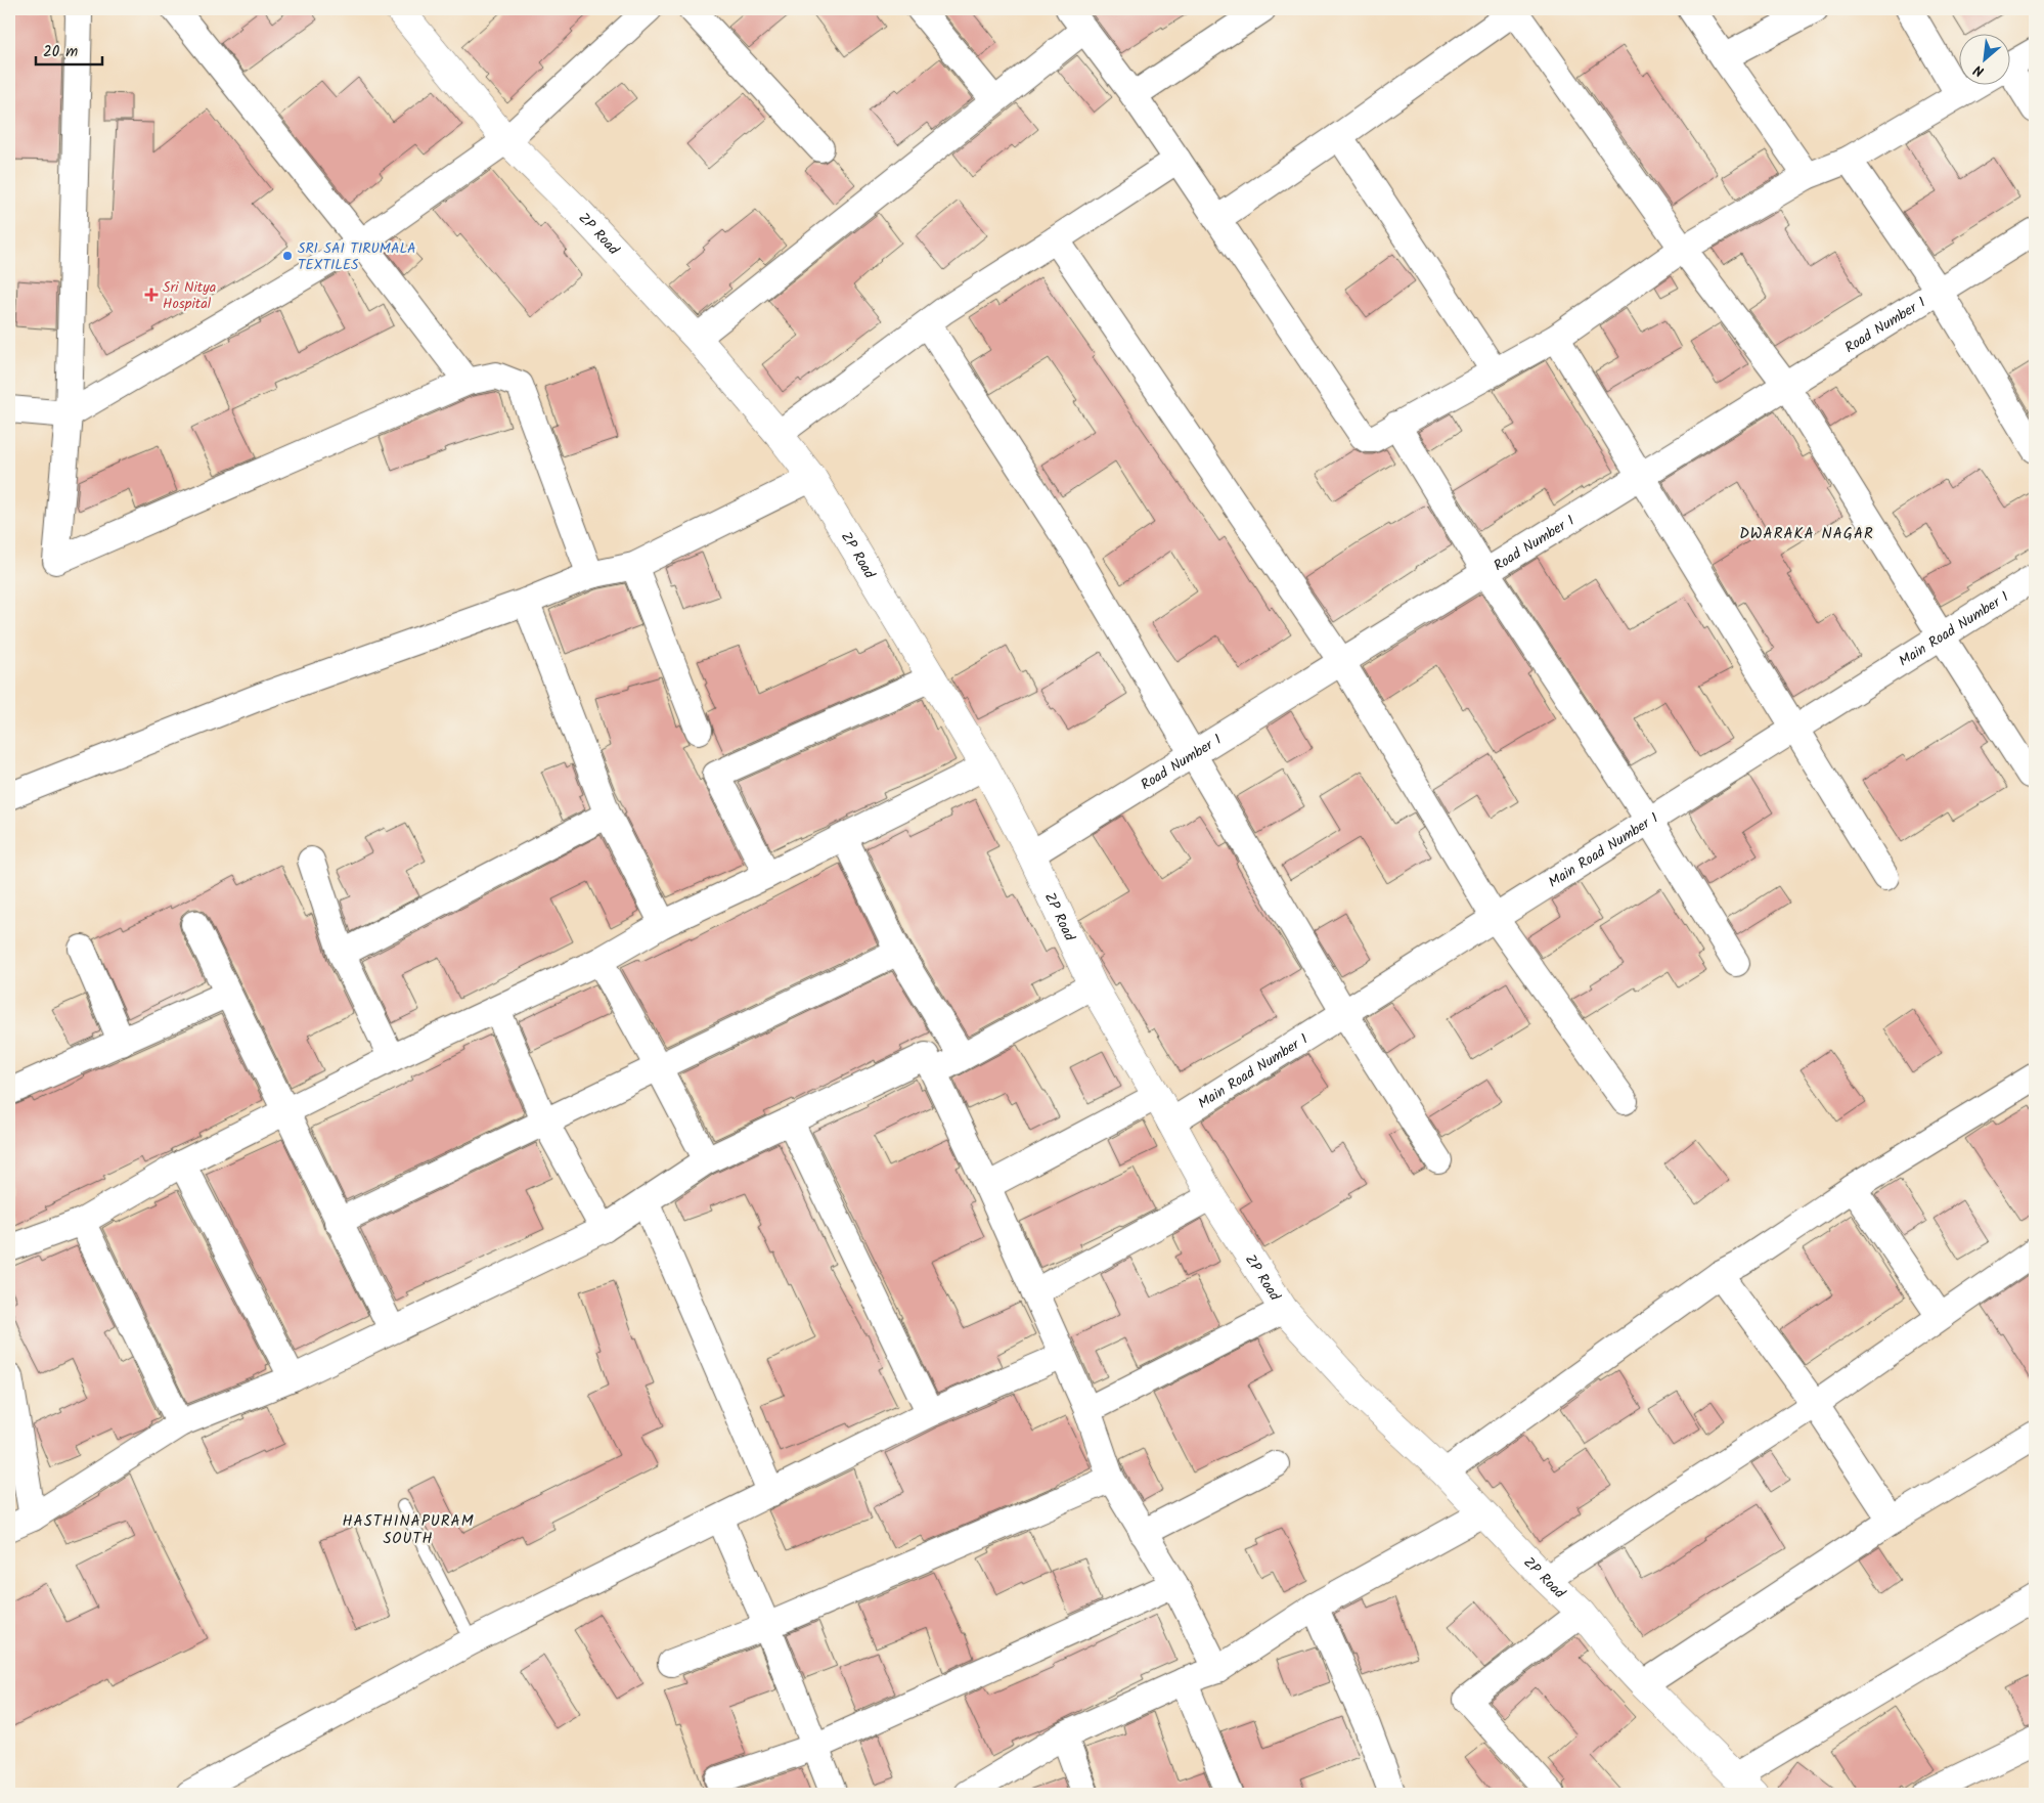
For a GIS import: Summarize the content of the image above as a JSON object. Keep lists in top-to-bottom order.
{
  "streets": {
    "street": ["ZP Road", "Road Number 1", "Main Road Number 1"]
  },
  "crossings": [
    ["ZP Road", "Road Number 1"],
    ["ZP Road", "Main Road Number 1"]
  ],
  "districts": ["DWARAKA NAGAR", "HASTHINAPURAM SOUTH"],
  "places": {
    "other": ["SRI SAI TIRUMALA TEXTILES"],
    "health": ["Sri Nitya Hospital"]
  },
  "scale_bar": "20 m",
  "north": "bottom left"
}
